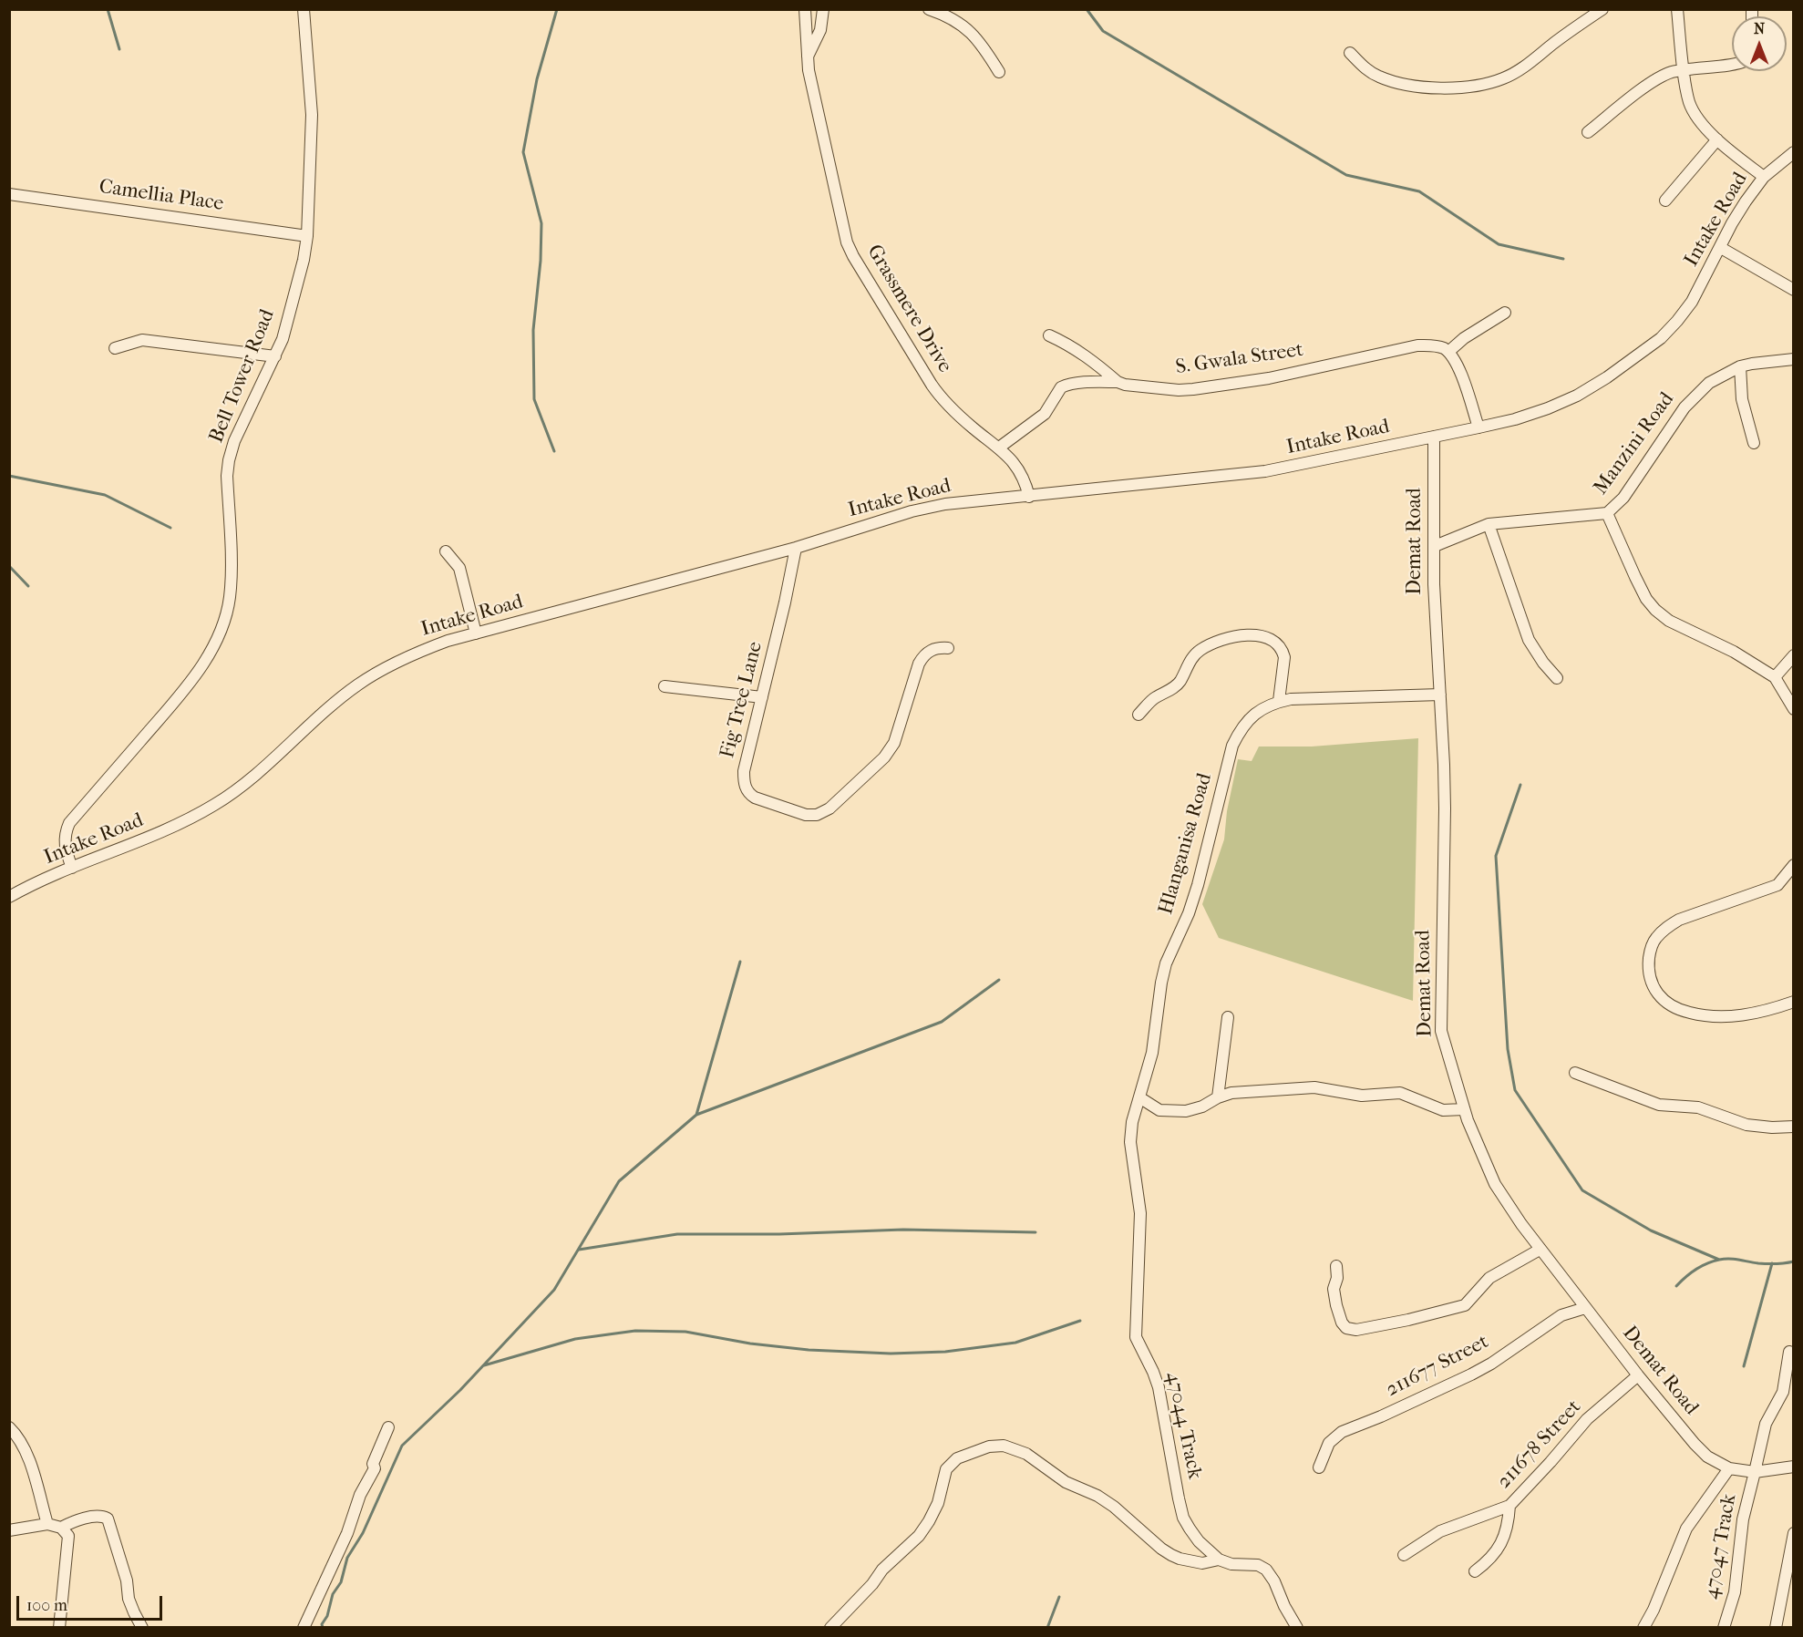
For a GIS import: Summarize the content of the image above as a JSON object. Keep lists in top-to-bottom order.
{
  "streets": {
    "street": [
      "Camellia Place",
      "Intake Road",
      "Grassmere Drive",
      "S. Gwala Street",
      "Bell Tower Road",
      "Manzini Road",
      "Demat Road",
      "Fig Tree Lane",
      "Hlanganisa Road",
      "211677 Street",
      "47044 Track",
      "211678 Street",
      "47047 Track"
    ]
  },
  "crossings": [
    ["Camellia Place", "Bell Tower Road"],
    ["Intake Road", "Grassmere Drive"],
    ["Intake Road", "Bell Tower Road"],
    ["Intake Road", "Demat Road"],
    ["Intake Road", "Fig Tree Lane"],
    ["Manzini Road", "Demat Road"],
    ["Demat Road", "Hlanganisa Road"],
    ["Demat Road", "211677 Street"],
    ["Demat Road", "211678 Street"],
    ["Demat Road", "47047 Track"],
    ["Hlanganisa Road", "47044 Track"]
  ],
  "scale_bar": "100 m",
  "north": "top"
}
